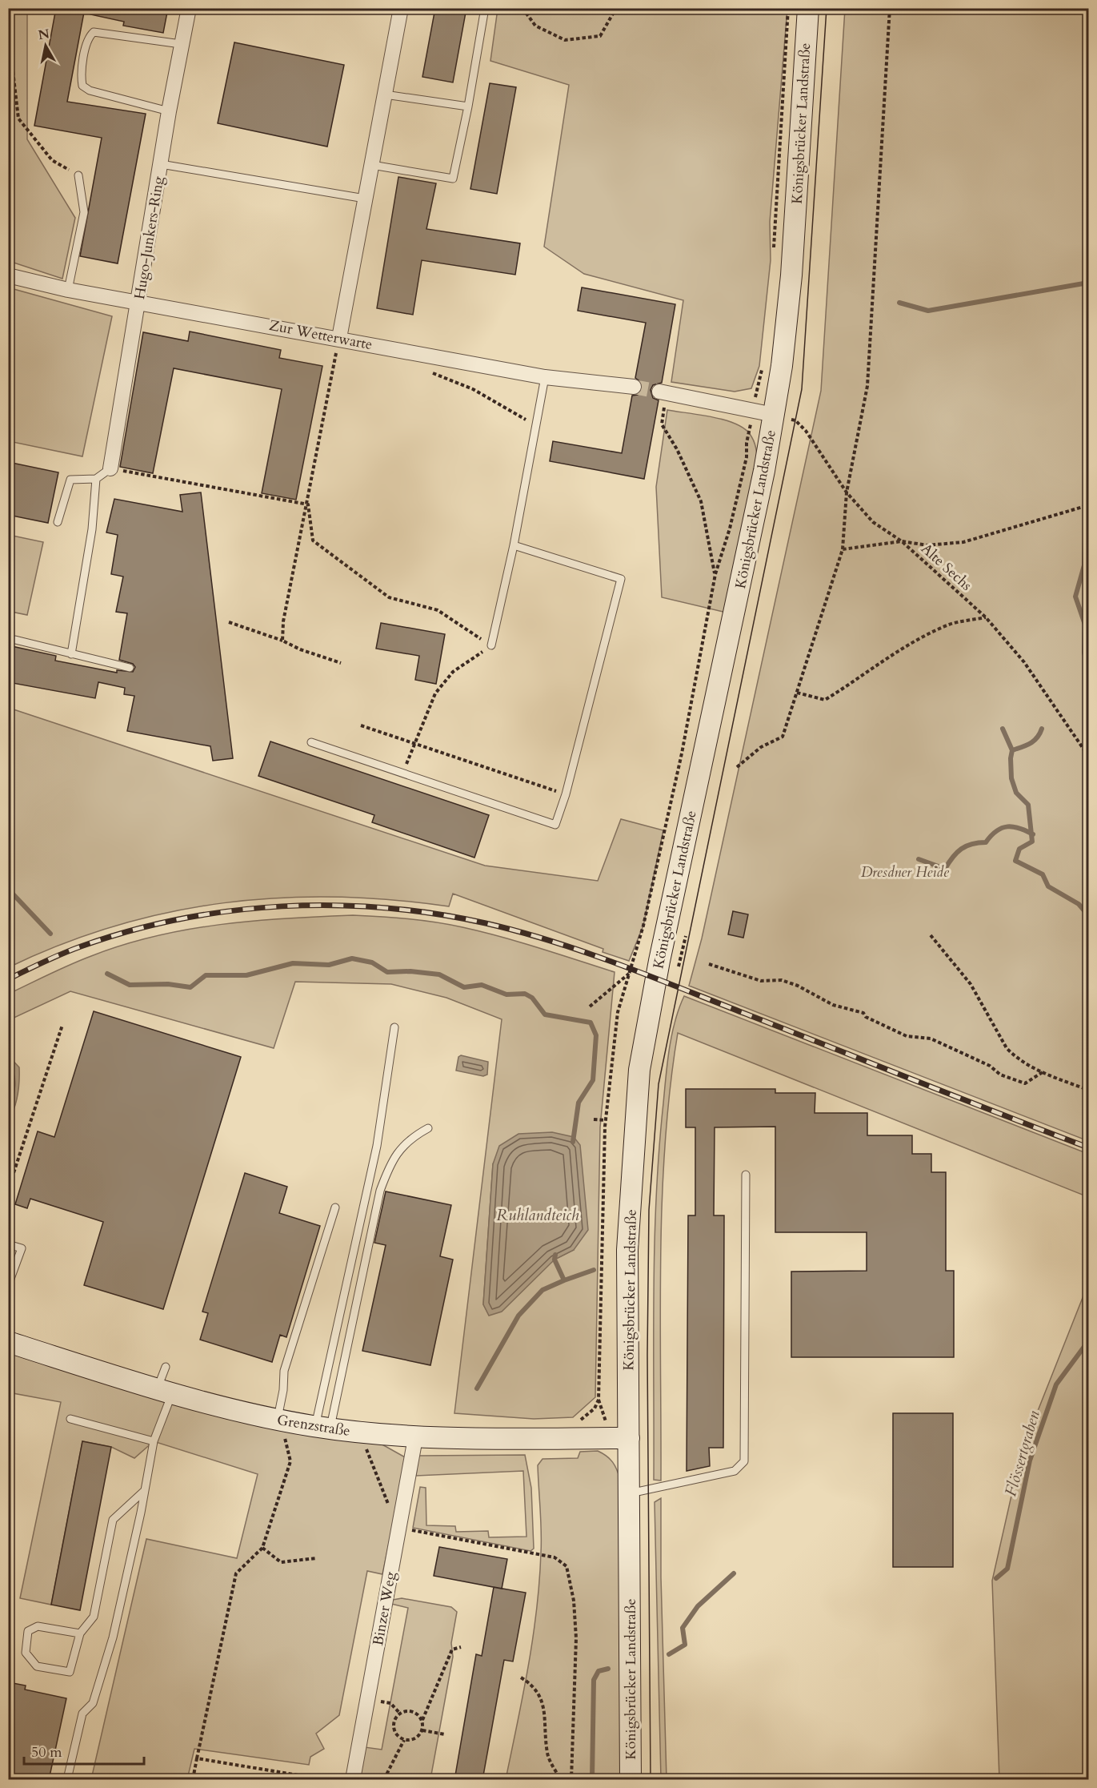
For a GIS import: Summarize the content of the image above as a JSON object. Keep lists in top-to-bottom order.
{
  "streets": {
    "main road": ["Königsbrücker Landstraße", "Grenzstraße"],
    "street": ["Hugo-Junkers-Ring", "Zur Wetterwarte", "Binzer Weg"],
    "path": ["Alte Sechs"]
  },
  "crossings": [
    ["Königsbrücker Landstraße", "Alte Sechs"],
    ["Königsbrücker Landstraße", "Grenzstraße"],
    ["Hugo-Junkers-Ring", "Zur Wetterwarte"],
    ["Grenzstraße", "Binzer Weg"]
  ],
  "water": ["Ruhlandteich", "Flössertgraben"],
  "parks": ["Dresdner Heide"],
  "scale_bar": "50 m",
  "north": "top"
}
